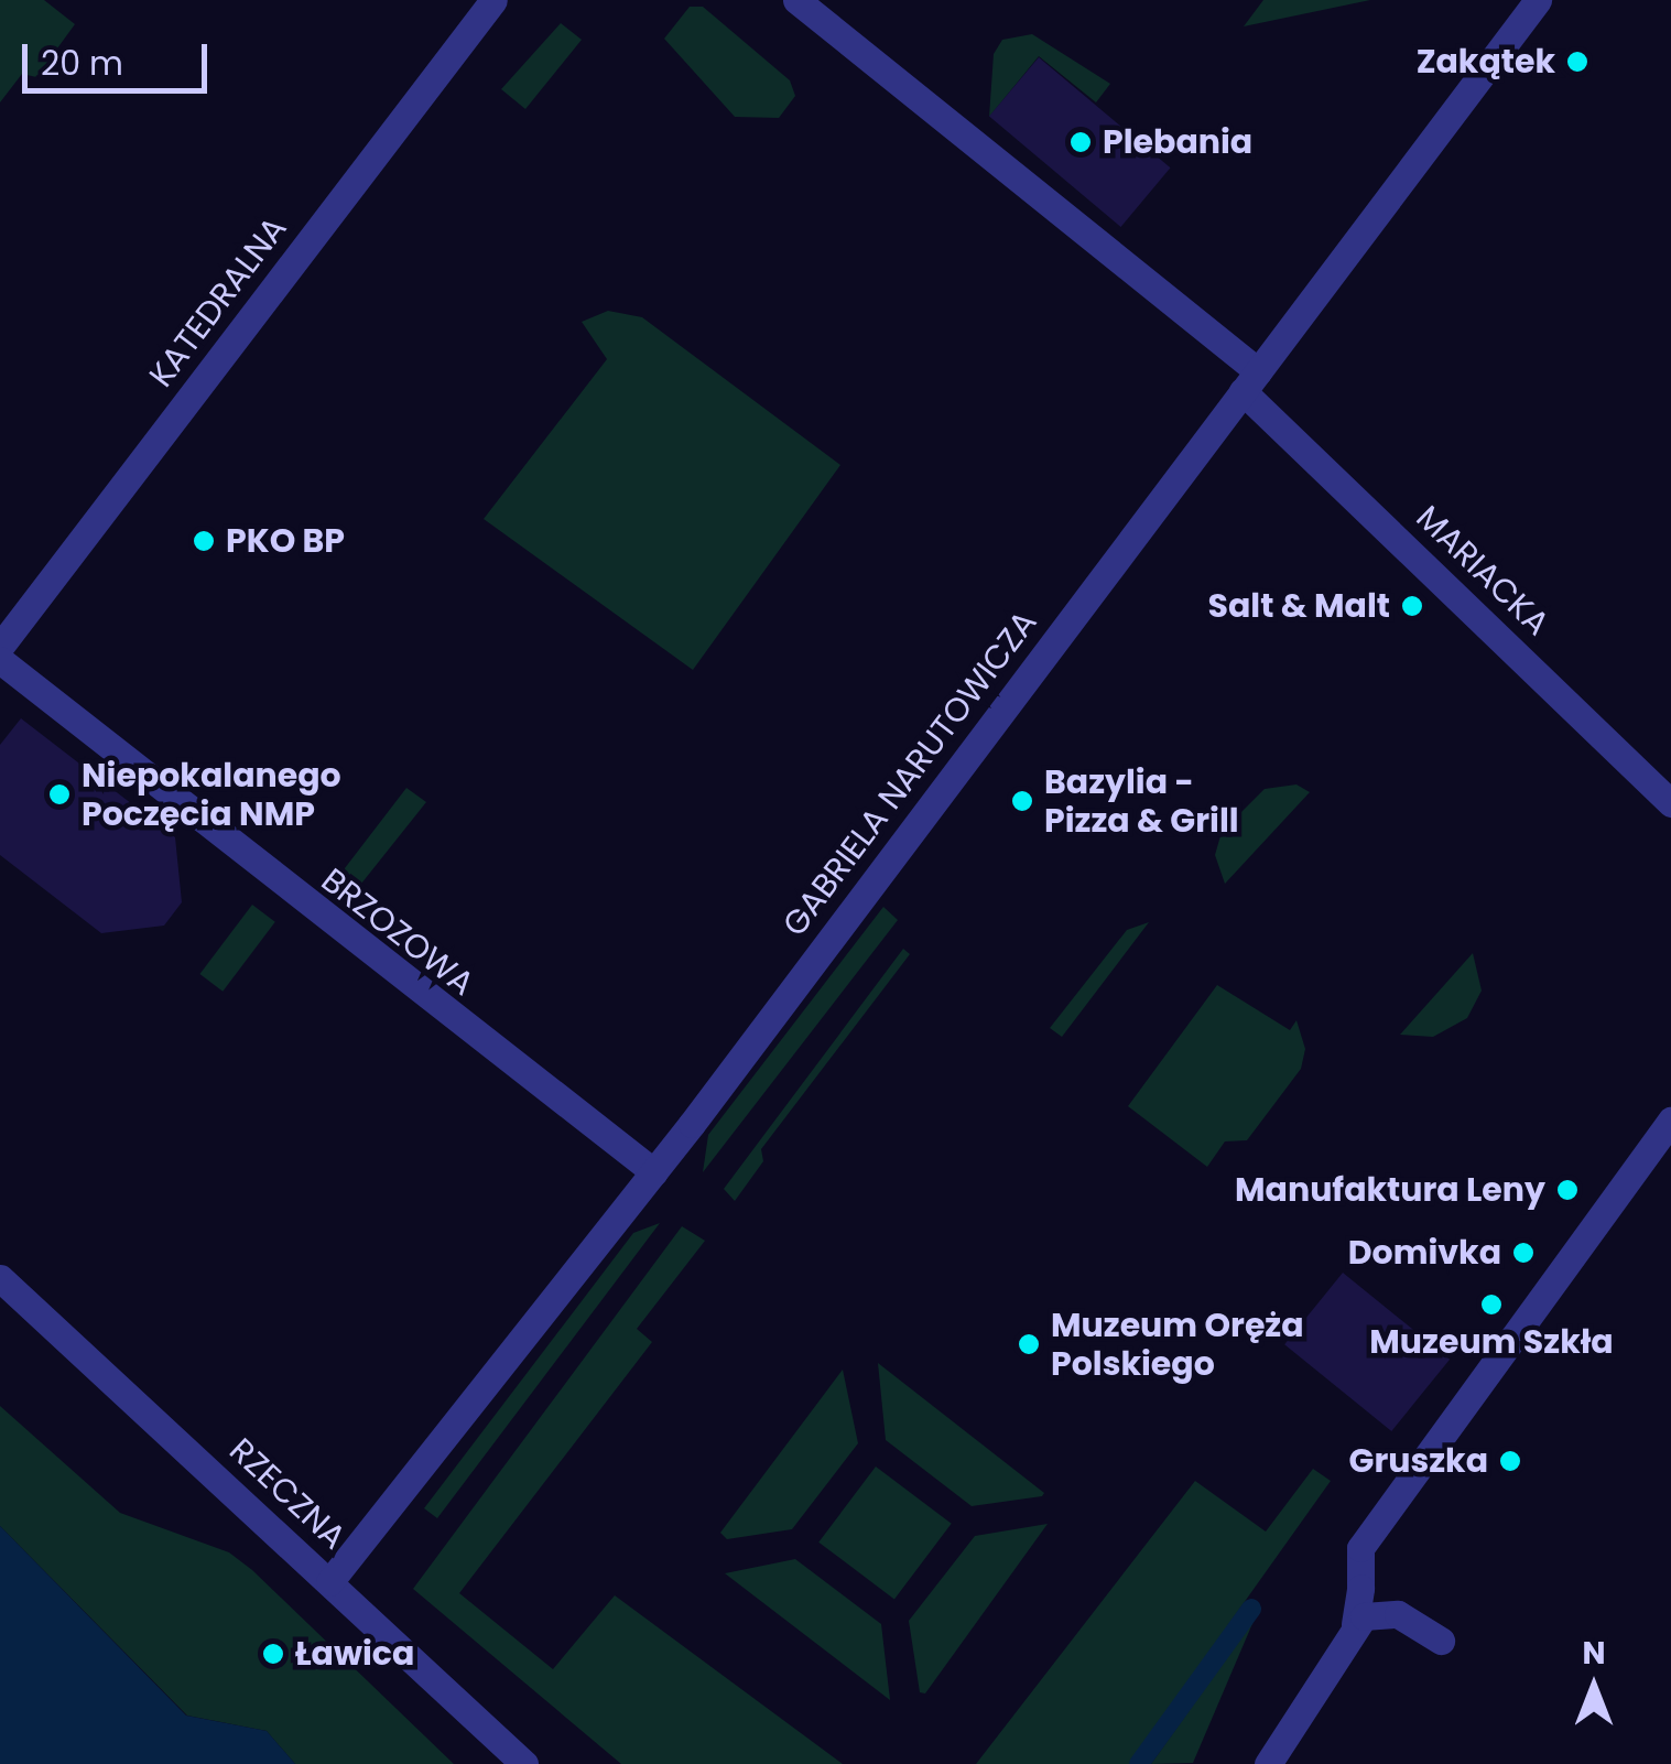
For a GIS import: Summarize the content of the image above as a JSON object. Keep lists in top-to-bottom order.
{
  "streets": {
    "street": [
      "KATEDRALNA",
      "MARIACKA",
      "GABRIELA NARUTOWICZA",
      "BRZOZOWA",
      "RZECZNA"
    ]
  },
  "crossings": [
    ["KATEDRALNA", "BRZOZOWA"],
    ["MARIACKA", "GABRIELA NARUTOWICZA"],
    ["GABRIELA NARUTOWICZA", "BRZOZOWA"],
    ["GABRIELA NARUTOWICZA", "RZECZNA"]
  ],
  "places": [
    "Zakątek",
    "Plebania",
    "PKO BP",
    "Salt & Malt",
    "Niepokalanego Poczęcia NMP",
    "Bazylia - Pizza & Grill",
    "Manufaktura Leny",
    "Domivka",
    "Muzeum Szkła",
    "Muzeum Oręża Polskiego",
    "Gruszka",
    "Ławica"
  ],
  "scale_bar": "20 m",
  "north": "top"
}
